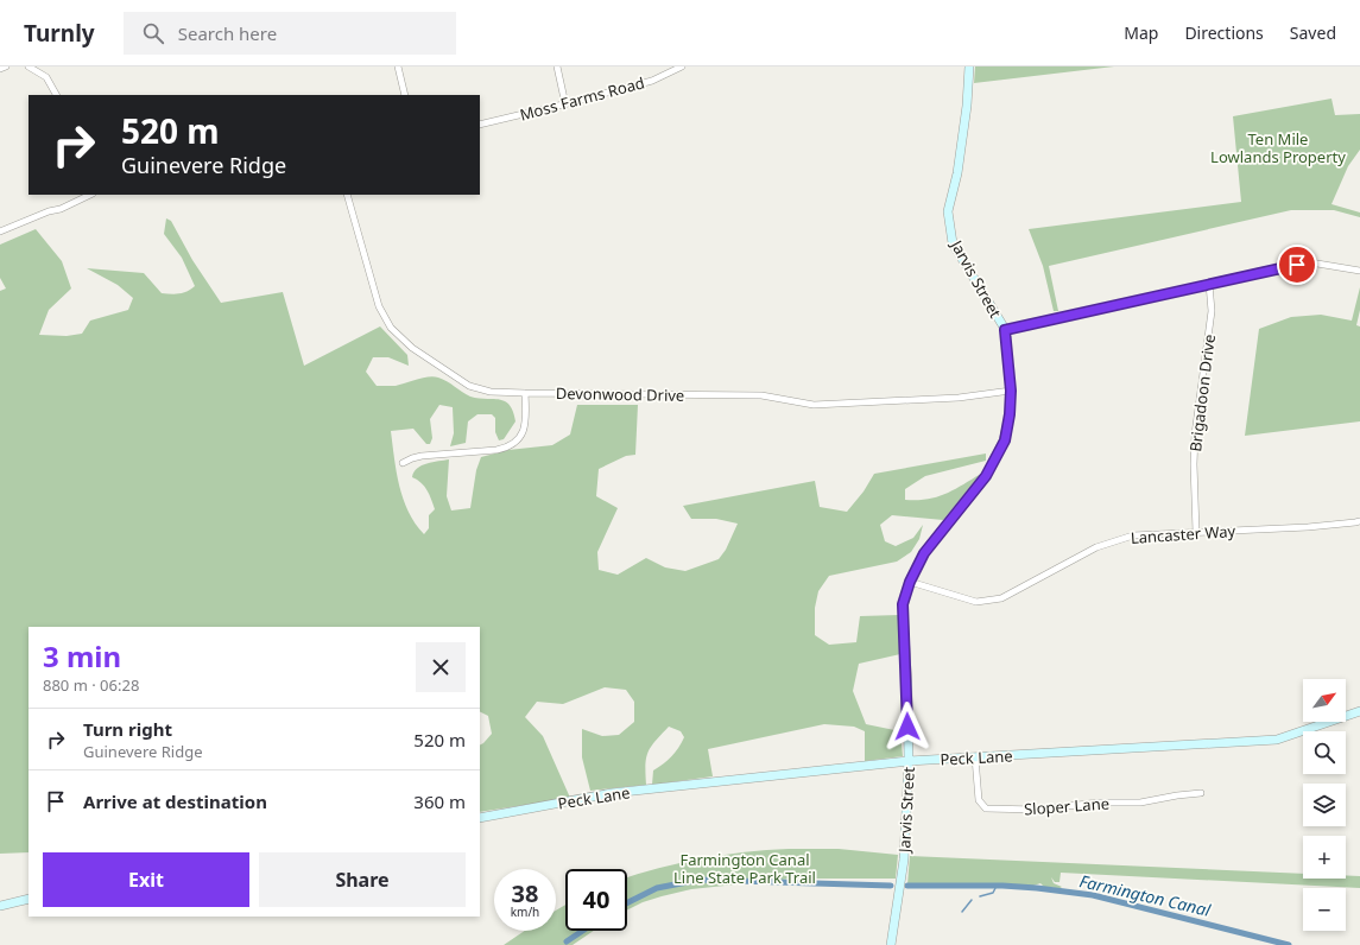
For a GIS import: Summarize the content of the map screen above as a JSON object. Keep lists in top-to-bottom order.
{
  "streets": {
    "street": [
      "Moss Farms Road",
      "Jarvis Street",
      "Brigadoon Drive",
      "Devonwood Drive",
      "Lancaster Way",
      "Peck Lane",
      "Sloper Lane"
    ]
  },
  "crossings": [
    ["Jarvis Street", "Devonwood Drive"],
    ["Jarvis Street", "Lancaster Way"],
    ["Jarvis Street", "Peck Lane"],
    ["Brigadoon Drive", "Lancaster Way"],
    ["Peck Lane", "Sloper Lane"]
  ],
  "water": ["Farmington Canal"],
  "parks": ["Ten Mile Lowlands Property", "Farmington Canal Line State Park Trail"],
  "north": "top right",
  "page": {
    "header": "Turnly",
    "search": "Search here",
    "nav": ["Map", "Directions", "Saved"],
    "turn": ["520 m", "Guinevere Ridge"],
    "heading": ["3 min", "880 m · 06:28"],
    "map_buttons": ["+", "−"],
    "list": [
      {
        "name": "Turn right",
        "note": "Guinevere Ridge",
        "value": "520 m"
      },
      {
        "name": "Arrive at destination",
        "value": "360 m"
      }
    ],
    "buttons": ["Exit", "Share"],
    "speed": "38 km/h",
    "limit": "40"
  }
}
